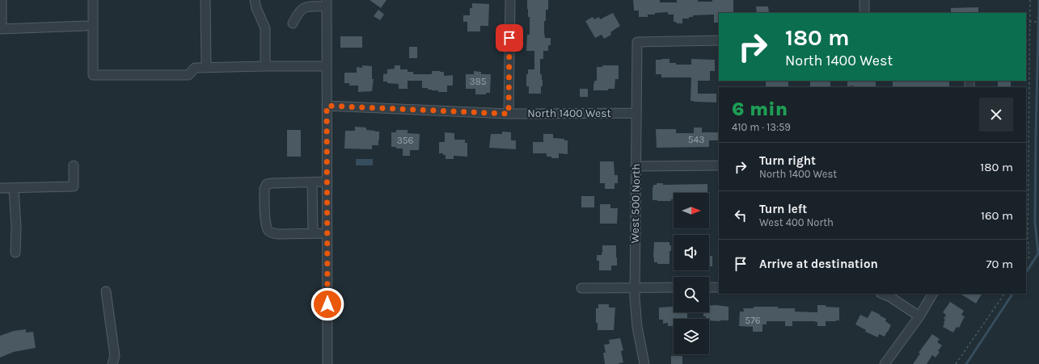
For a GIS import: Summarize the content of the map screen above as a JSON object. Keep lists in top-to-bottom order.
{
  "streets": {
    "street": ["North 1400 West", "West 500 North"]
  },
  "crossings": [
    ["North 1400 West", "West 500 North"]
  ],
  "house_numbers": [
    "385",
    "543",
    "356",
    "576"
  ],
  "north": "right",
  "page": {
    "turn": ["180 m", "North 1400 West"],
    "heading": ["6 min", "410 m · 13:59"],
    "list": [
      {
        "name": "Turn right",
        "note": "North 1400 West",
        "value": "180 m"
      },
      {
        "name": "Turn left",
        "note": "West 400 North",
        "value": "160 m"
      },
      {
        "name": "Arrive at destination",
        "value": "70 m"
      }
    ]
  }
}
